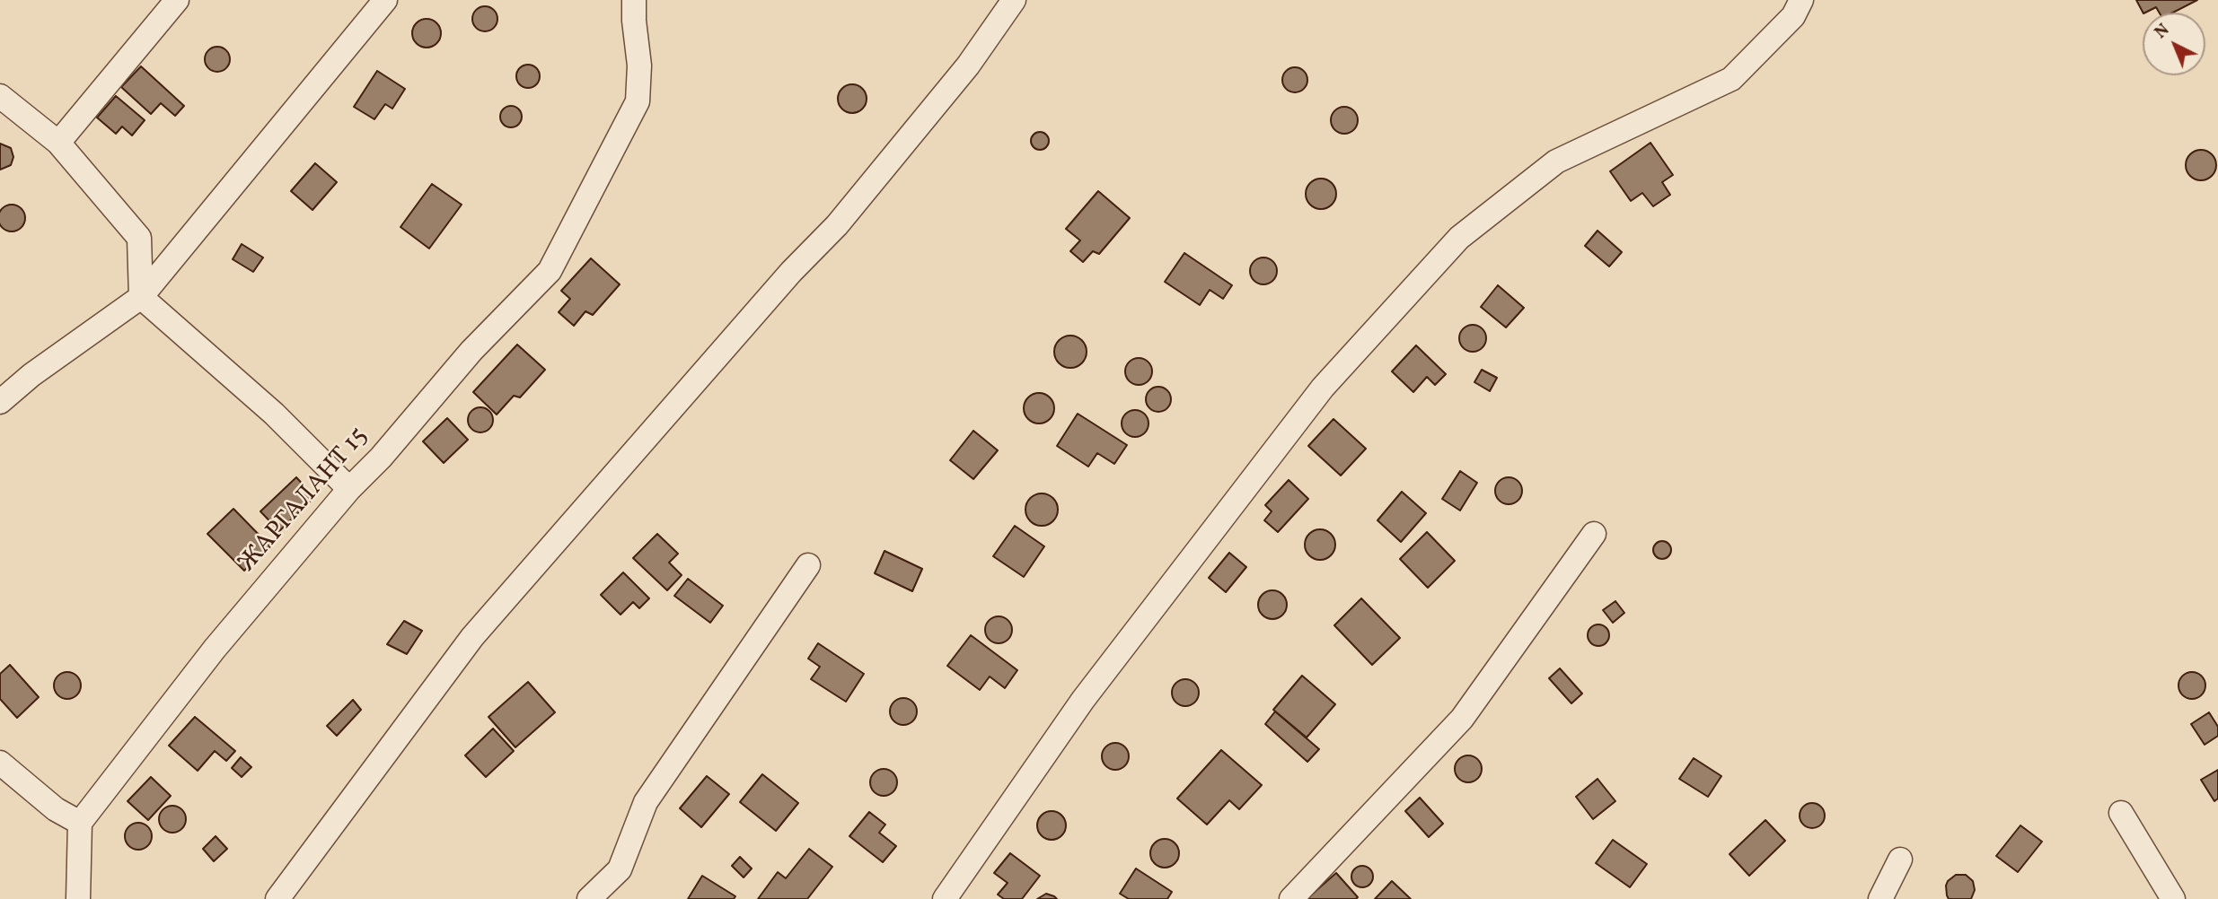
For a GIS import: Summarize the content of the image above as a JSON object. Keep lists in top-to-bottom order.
{
  "streets": {
    "street": ["ЖАРГАЛАНТ 15"]
  },
  "north": "top left"
}
